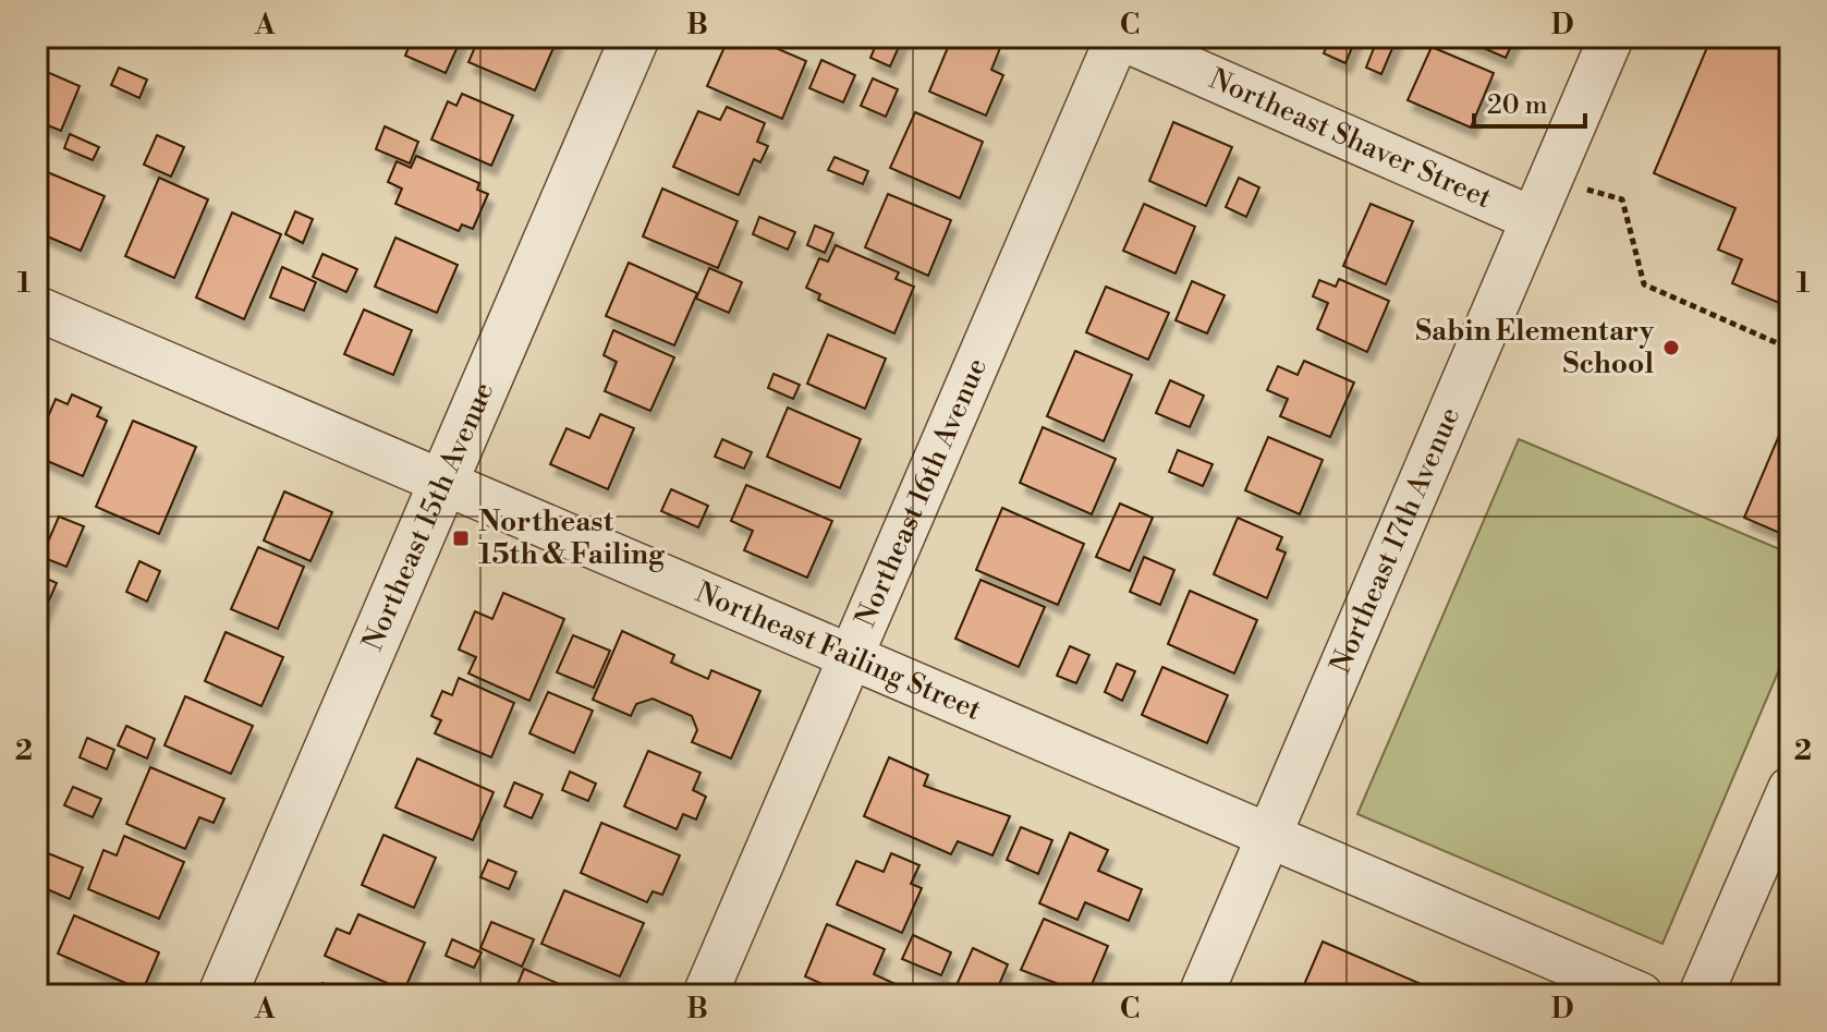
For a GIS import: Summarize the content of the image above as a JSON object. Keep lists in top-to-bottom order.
{
  "streets": {
    "street": [
      "Northeast Shaver Street",
      "Northeast 16th Avenue",
      "Northeast 15th Avenue",
      "Northeast 17th Avenue",
      "Northeast Failing Street"
    ]
  },
  "crossings": [
    ["Northeast Shaver Street", "Northeast 16th Avenue"],
    ["Northeast Shaver Street", "Northeast 17th Avenue"],
    ["Northeast 16th Avenue", "Northeast Failing Street"],
    ["Northeast 15th Avenue", "Northeast Failing Street"],
    ["Northeast 17th Avenue", "Northeast Failing Street"]
  ],
  "places": {
    "other": ["Sabin Elementary School"],
    "transit": ["Northeast 15th & Failing"]
  },
  "scale_bar": "20 m",
  "grid": {
    "columns": [
      "A",
      "B",
      "C",
      "D"
    ],
    "rows": ["1", "2"]
  }
}
